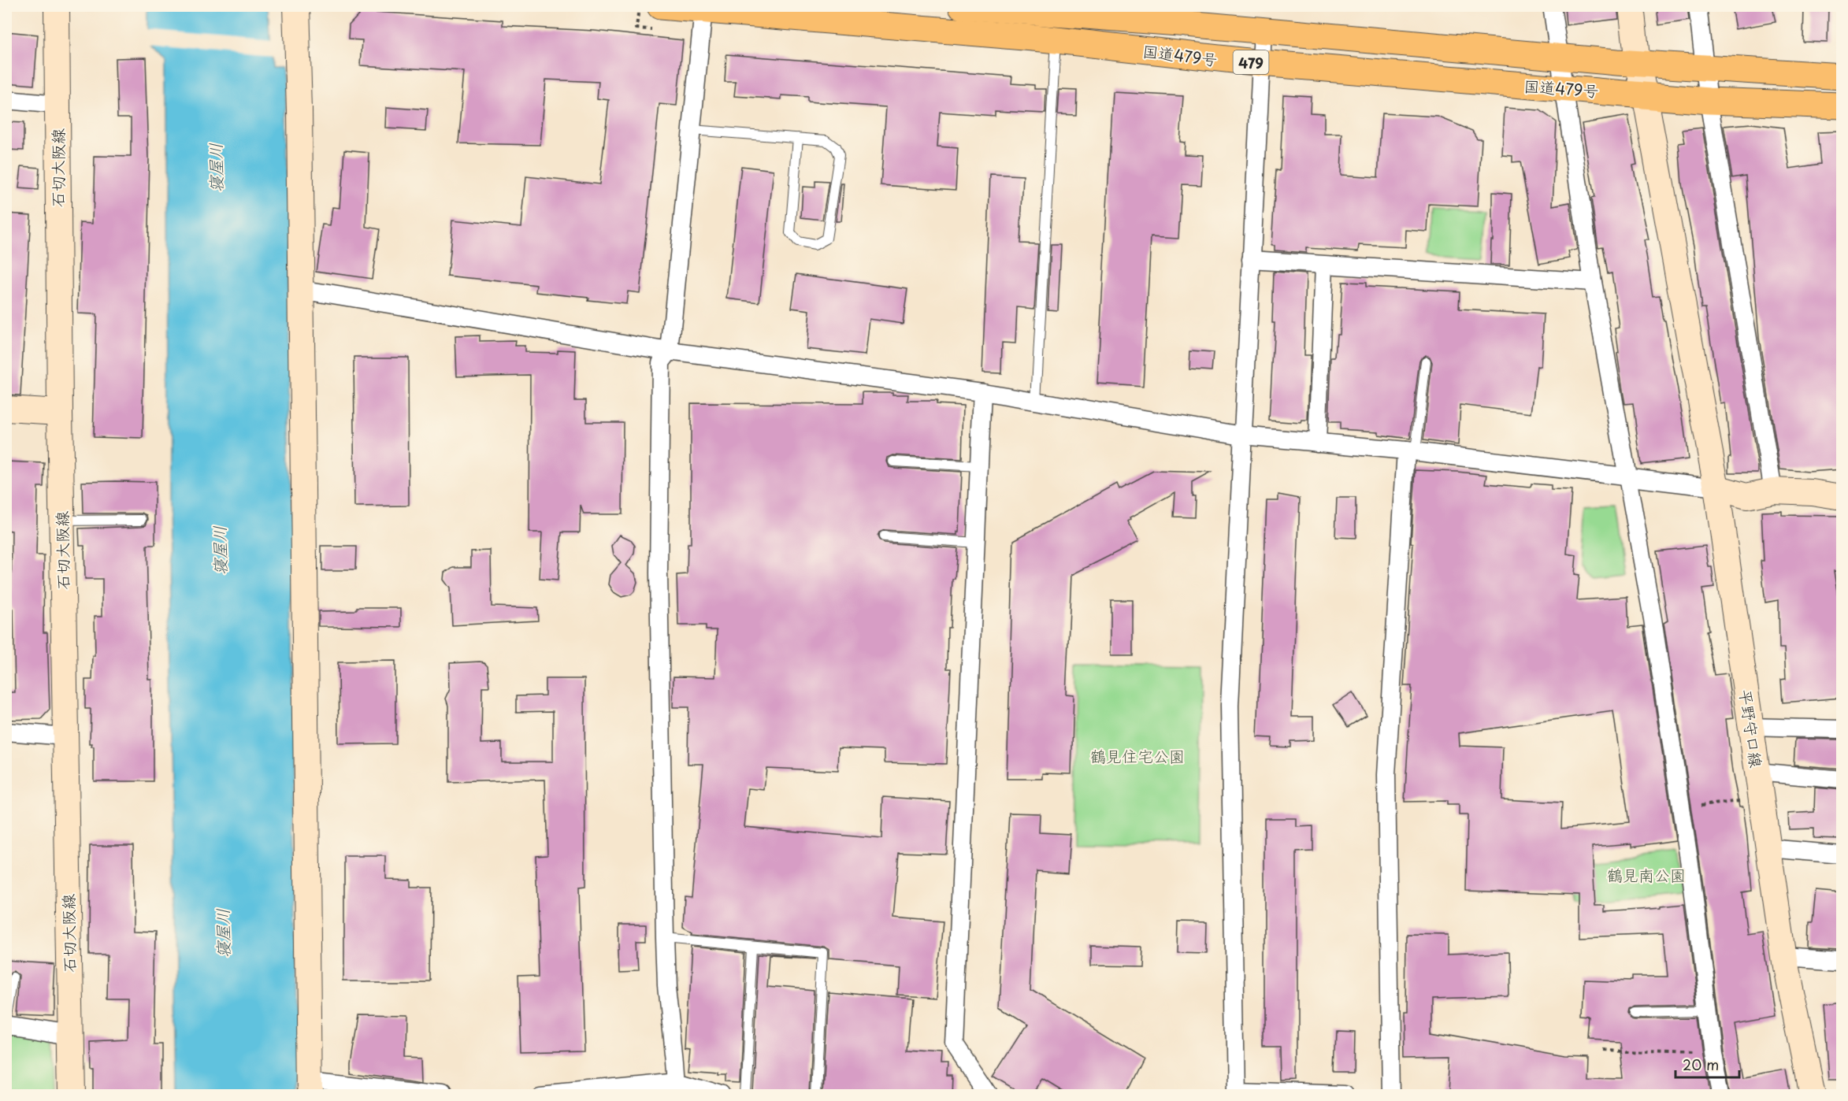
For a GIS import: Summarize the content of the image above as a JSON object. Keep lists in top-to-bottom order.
{
  "streets": {
    "highway": ["国道479号", "479"],
    "main road": ["石切大阪線", "平野守口線"]
  },
  "crossings": [
    ["国道479号", "平野守口線"]
  ],
  "water": ["寝屋川"],
  "parks": ["鶴見住宅公園", "鶴見南公園"],
  "scale_bar": "20 m"
}
